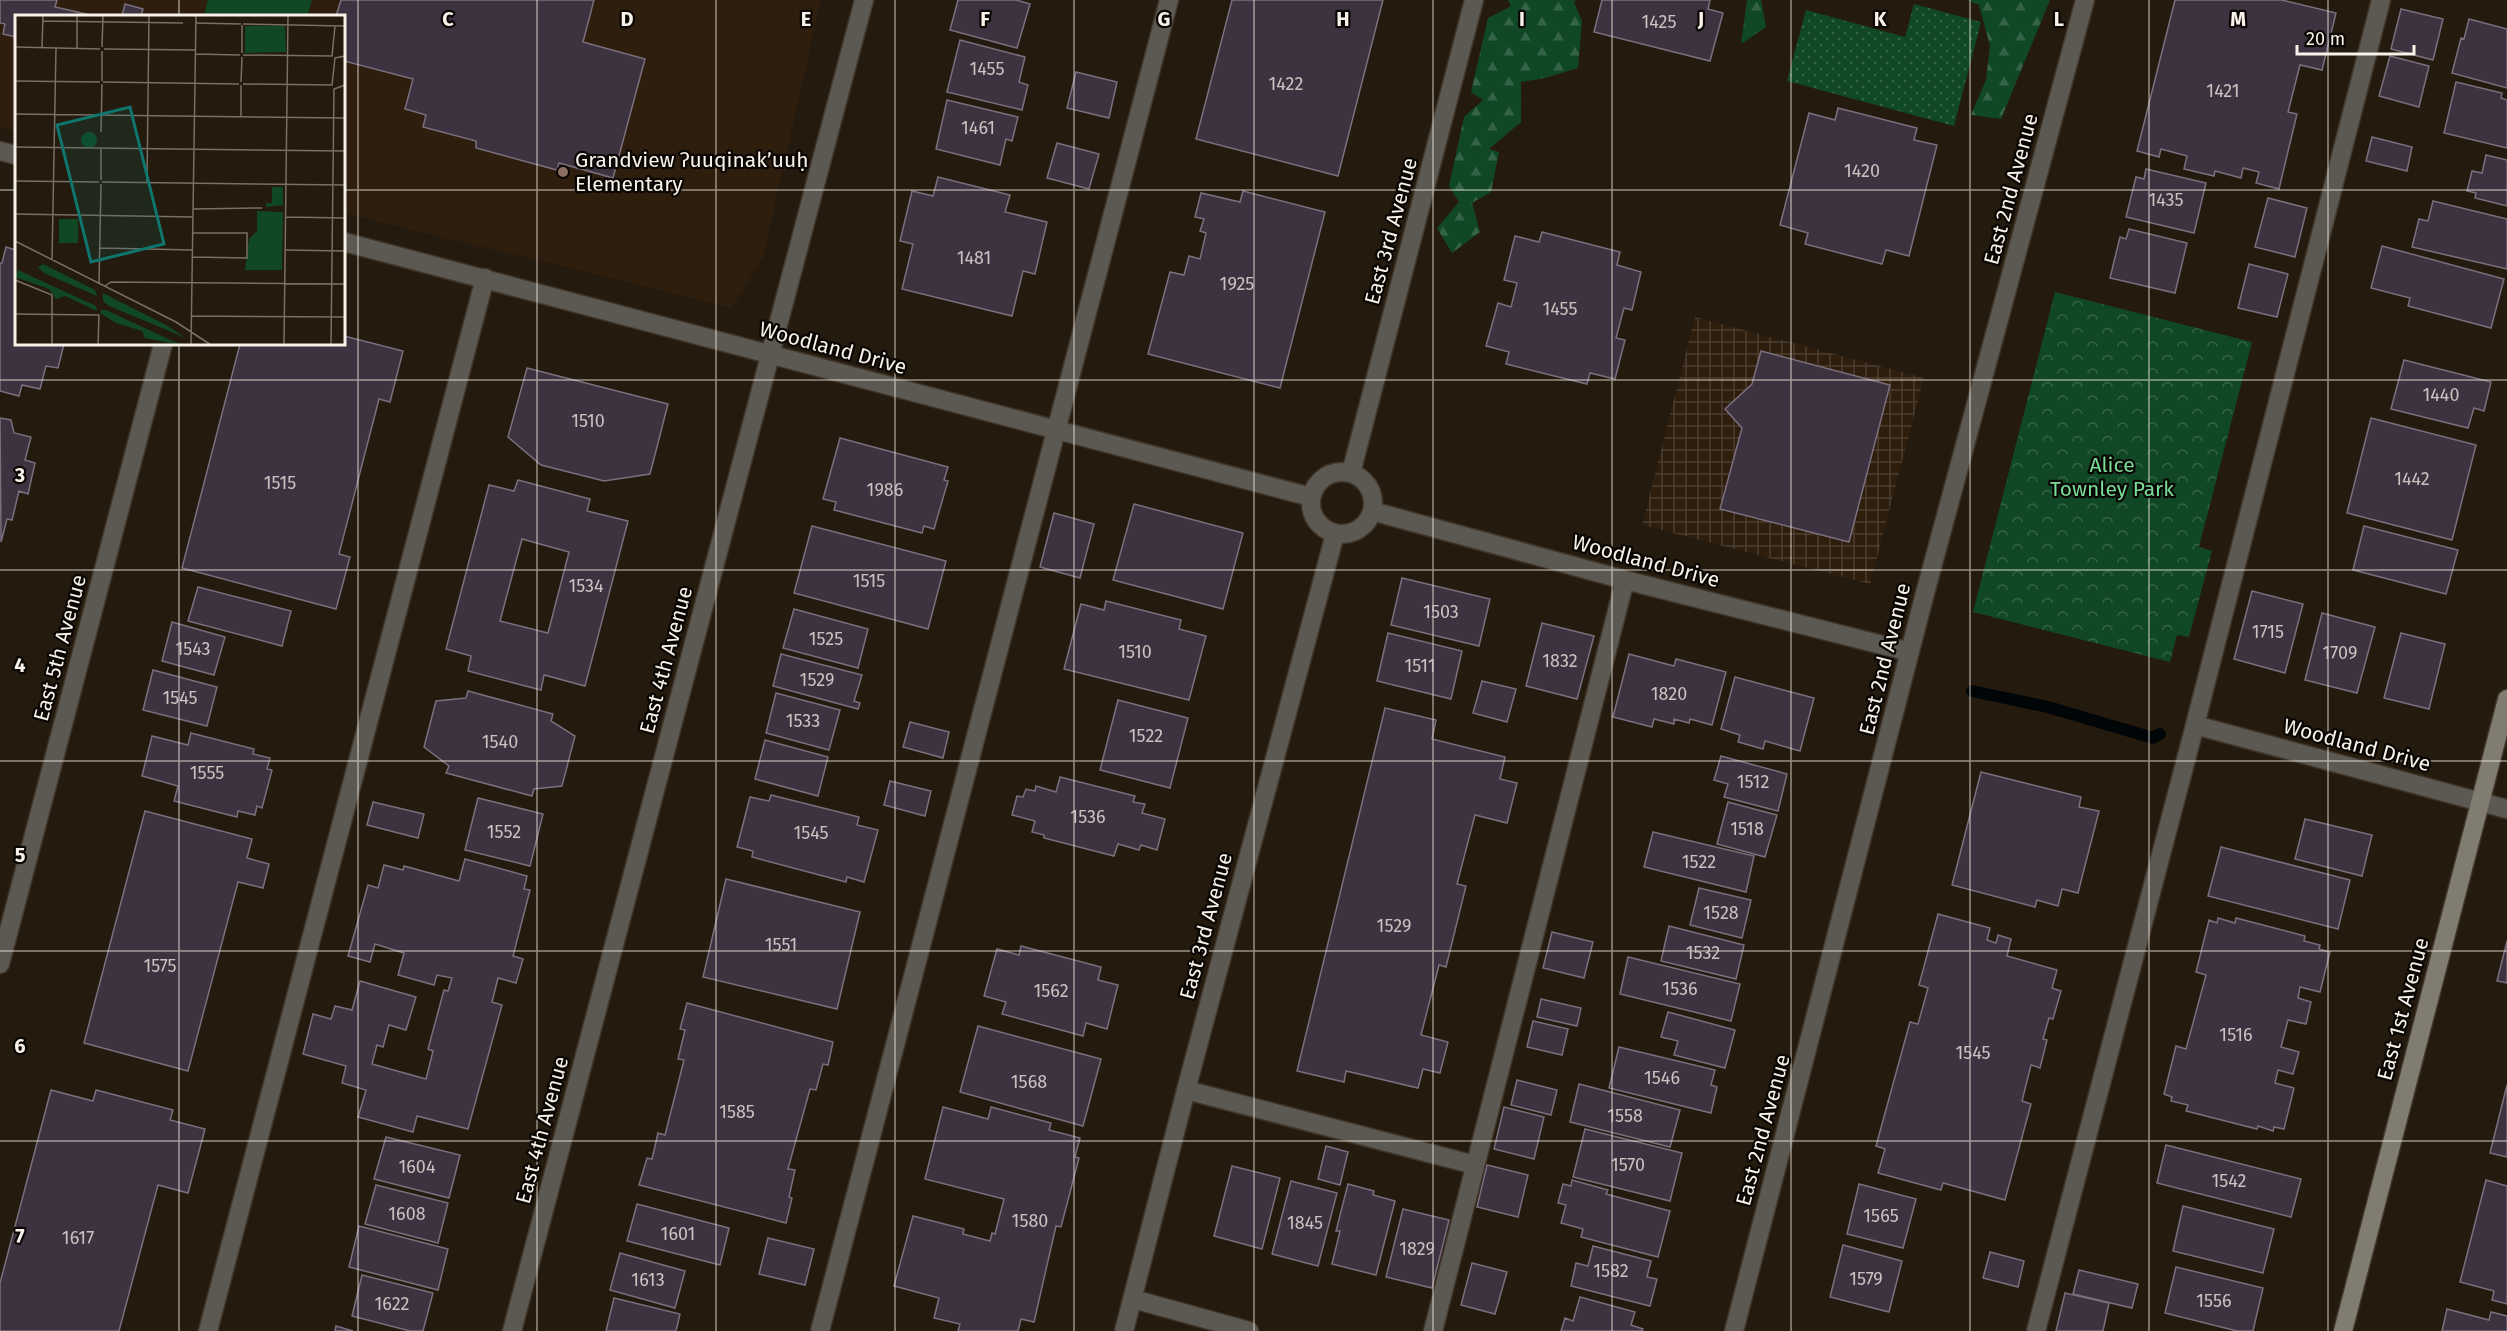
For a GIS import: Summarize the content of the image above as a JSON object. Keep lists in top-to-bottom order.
{
  "streets": {
    "main road": ["East 1st Avenue"],
    "street": [
      "East 2nd Avenue",
      "East 3rd Avenue",
      "Woodland Drive",
      "East 5th Avenue",
      "East 4th Avenue"
    ]
  },
  "crossings": [
    ["East 2nd Avenue", "Woodland Drive"],
    ["East 3rd Avenue", "Woodland Drive"],
    ["Woodland Drive", "East 4th Avenue"],
    ["Woodland Drive", "East 1st Avenue"]
  ],
  "parks": ["Alice Townley Park"],
  "places": ["Grandview ʔuuqinak’uuḥ Elementary"],
  "house_numbers": [
    "1425",
    "1455",
    "1422",
    "1421",
    "1461",
    "1420",
    "1435",
    "1481",
    "1925",
    "1455",
    "1440",
    "1510",
    "1442",
    "1515",
    "1986",
    "1515",
    "1534",
    "1503",
    "1715",
    "1525",
    "1543",
    "1510",
    "1709",
    "1832",
    "1511",
    "1529",
    "1820",
    "1545",
    "1533",
    "1522",
    "1540",
    "1555",
    "1512",
    "1536",
    "1518",
    "1552",
    "1545",
    "1522",
    "1528",
    "1529",
    "1551",
    "1532",
    "1575",
    "1536",
    "1562",
    "1516",
    "1545",
    "1546",
    "1568",
    "1585",
    "1558",
    "1570",
    "1604",
    "1542",
    "1608",
    "1565",
    "1580",
    "1845",
    "1601",
    "1617",
    "1829",
    "1582",
    "1579",
    "1613",
    "1556",
    "1622"
  ],
  "scale_bar": "20 m",
  "grid": {
    "columns": [
      "C",
      "D",
      "E",
      "F",
      "G",
      "H",
      "I",
      "J",
      "K",
      "L",
      "M"
    ],
    "rows": [
      "3",
      "4",
      "5",
      "6",
      "7"
    ]
  }
}
